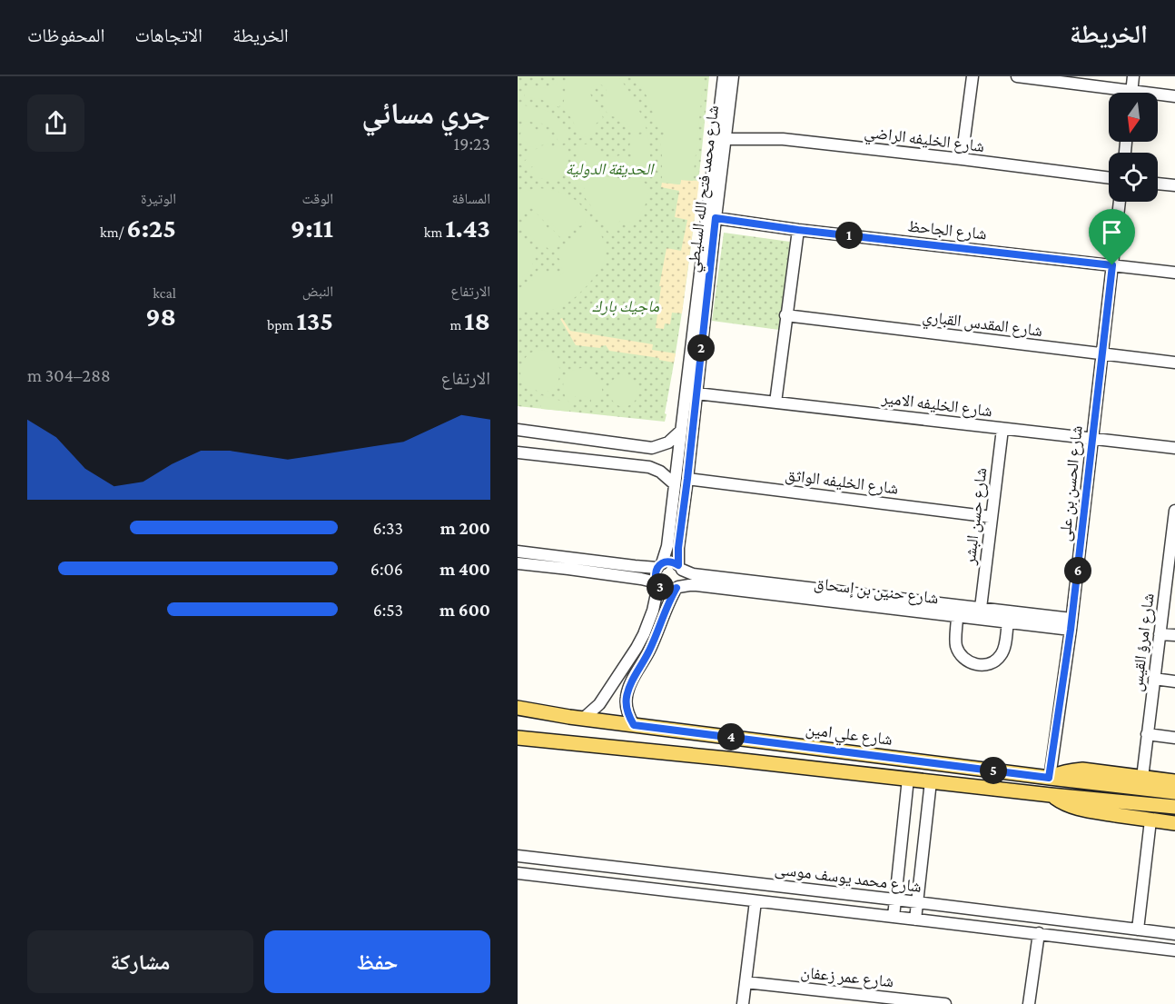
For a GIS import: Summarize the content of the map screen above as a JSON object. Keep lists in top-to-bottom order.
{
  "streets": {
    "main road": ["شارع علي امين"],
    "street": [
      "شارع الخليفه الراضي",
      "شارع محمد فتح الله السليطي",
      "شارع الجاحظ",
      "شارع المقدس القباري",
      "شارع الخليفه الامير",
      "شارع الخليفه الواثق",
      "شارع الحسن بن على",
      "شارع حسن البشر",
      "شارع حنين بن إسحاق",
      "شارع امرؤ القيس",
      "شارع محمد يوسف موسى",
      "شارع عمر زعفان"
    ]
  },
  "crossings": [
    ["شارع الخليفه الراضي", "شارع محمد فتح الله السليطي"],
    ["شارع محمد فتح الله السليطي", "شارع الجاحظ"],
    ["شارع محمد فتح الله السليطي", "شارع الخليفه الامير"],
    ["شارع محمد فتح الله السليطي", "شارع الخليفه الواثق"],
    ["شارع محمد فتح الله السليطي", "شارع حنين بن إسحاق"],
    ["شارع الجاحظ", "شارع الحسن بن على"],
    ["شارع المقدس القباري", "شارع الحسن بن على"],
    ["شارع الخليفه الامير", "شارع الحسن بن على"],
    ["شارع الخليفه الامير", "شارع حسن البشر"],
    ["شارع الخليفه الواثق", "شارع حسن البشر"],
    ["شارع الحسن بن على", "شارع حنين بن إسحاق"],
    ["شارع الحسن بن على", "شارع علي امين"],
    ["شارع حسن البشر", "شارع حنين بن إسحاق"],
    ["شارع امرؤ القيس", "شارع علي امين"]
  ],
  "parks": ["الحديقة الدولية", "ماجيك بارك"],
  "north": "bottom",
  "page": {
    "header": "الخريطة",
    "nav": ["الخريطة", "الاتجاهات", "المحفوظات"],
    "heading": ["جري مسائي", "19:23"],
    "stats": [
      ["المسافة", "1.43 km"],
      ["الوقت", "9:11"],
      ["الوتيرة", "6:25 /km"],
      ["الارتفاع", "18 m"],
      ["النبض", "135 bpm"],
      ["kcal", "98"]
    ],
    "pins": [
      "1",
      "2",
      "6",
      "3",
      "4",
      "5"
    ],
    "chart": ["الارتفاع", "288–304 m"],
    "list": [
      {
        "name": "200 m",
        "note": "6:33"
      },
      {
        "name": "400 m",
        "note": "6:06"
      },
      {
        "name": "600 m",
        "note": "6:53"
      }
    ],
    "buttons": ["حفظ", "مشاركة"]
  }
}
